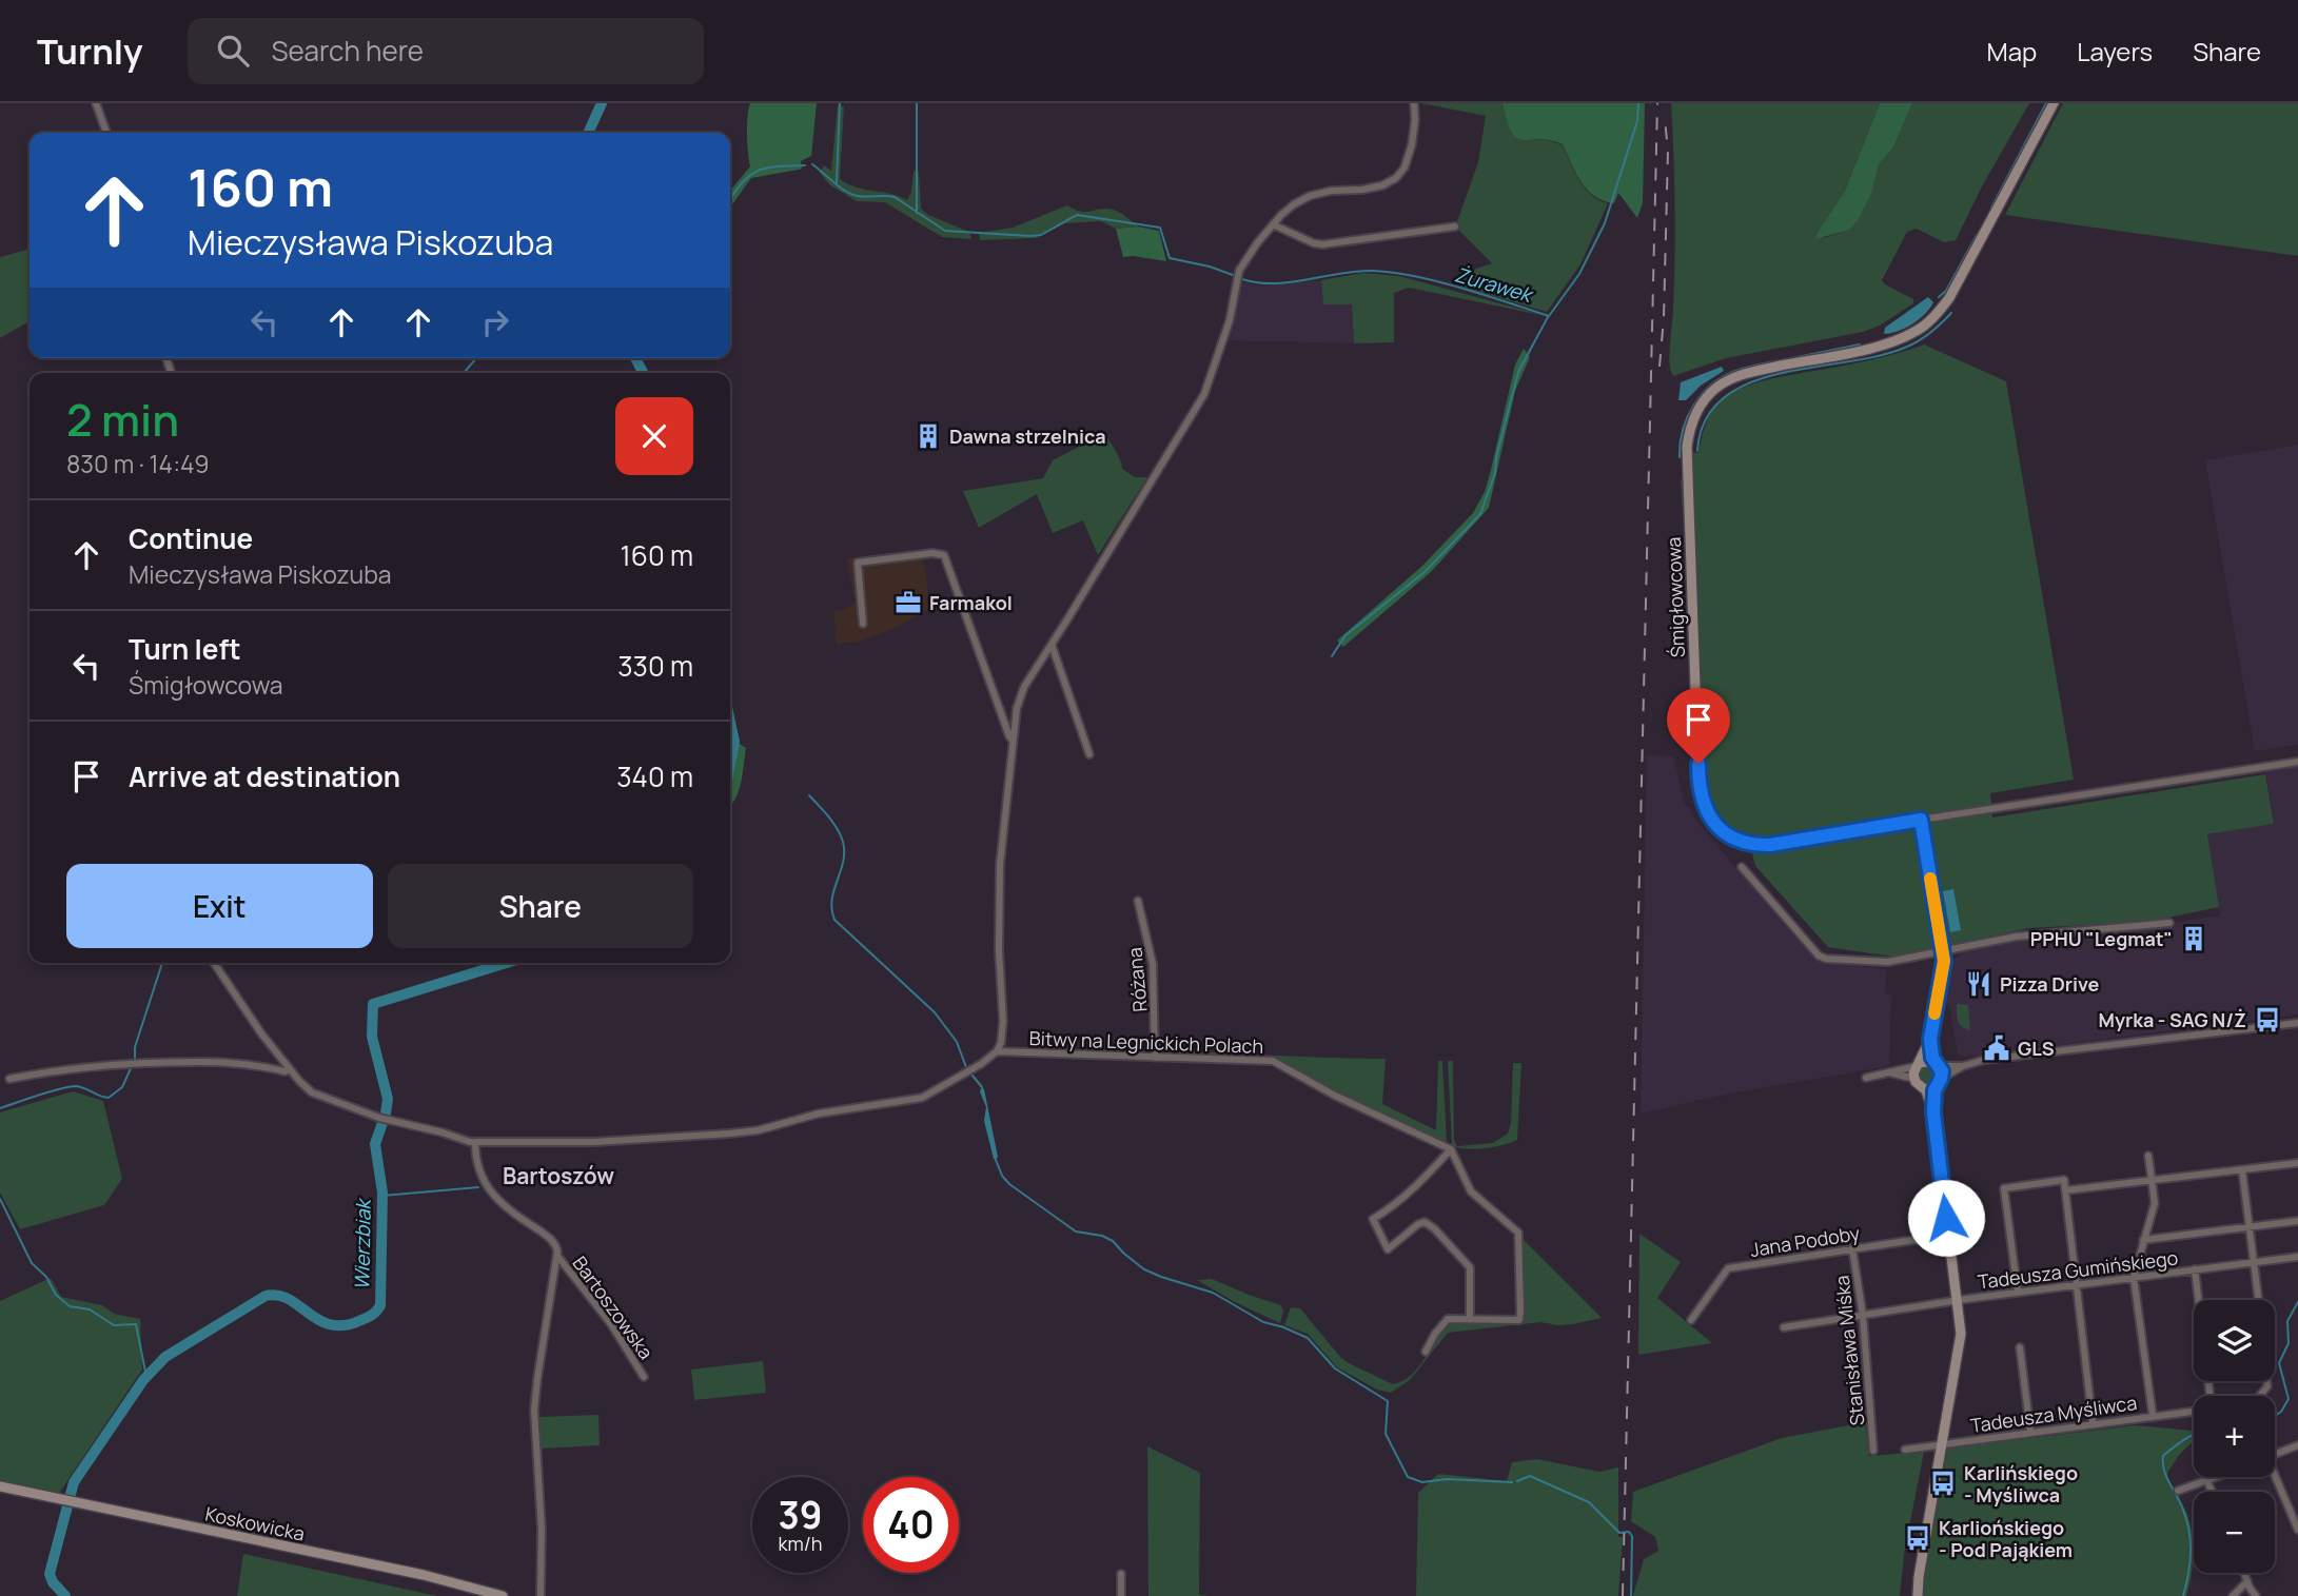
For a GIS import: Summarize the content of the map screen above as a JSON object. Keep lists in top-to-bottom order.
{
  "streets": {
    "street": [
      "Śmigłowcowa",
      "Różana",
      "Bitwy na Legnickich Polach",
      "Jana Podoby",
      "Tadeusza Gumińskiego",
      "Bartoszowska",
      "Stanisława Miśka",
      "Tadeusza Myśliwca",
      "Koskowicka"
    ]
  },
  "crossings": [
    ["Różana", "Bitwy na Legnickich Polach"],
    ["Jana Podoby", "Stanisława Miśka"],
    ["Tadeusza Gumińskiego", "Stanisława Miśka"]
  ],
  "districts": ["Bartoszów"],
  "water": ["Żurawek", "Wierzbiak"],
  "places": {
    "building": ["Dawna strzelnica", "PPHU \"Legmat\""],
    "office": ["Farmakol"],
    "restaurant": ["Pizza Drive"],
    "bus stop": ["Myrka - SAG N/Ż", "Karlińskiego - Myśliwca", "Karliońskiego - Pod Pająkiem"],
    "public building": ["GLS"]
  },
  "page": {
    "header": "Turnly",
    "search": "Search here",
    "nav": ["Map", "Layers", "Share"],
    "turn": ["160 m", "Mieczysława Piskozuba"],
    "heading": ["2 min", "830 m · 14:49"],
    "list": [
      {
        "name": "Continue",
        "note": "Mieczysława Piskozuba",
        "value": "160 m"
      },
      {
        "name": "Turn left",
        "note": "Śmigłowcowa",
        "value": "330 m"
      },
      {
        "name": "Arrive at destination",
        "value": "340 m"
      }
    ],
    "buttons": ["Exit", "Share"],
    "map_buttons": ["+", "−"],
    "speed": "39 km/h",
    "limit": "40"
  }
}
